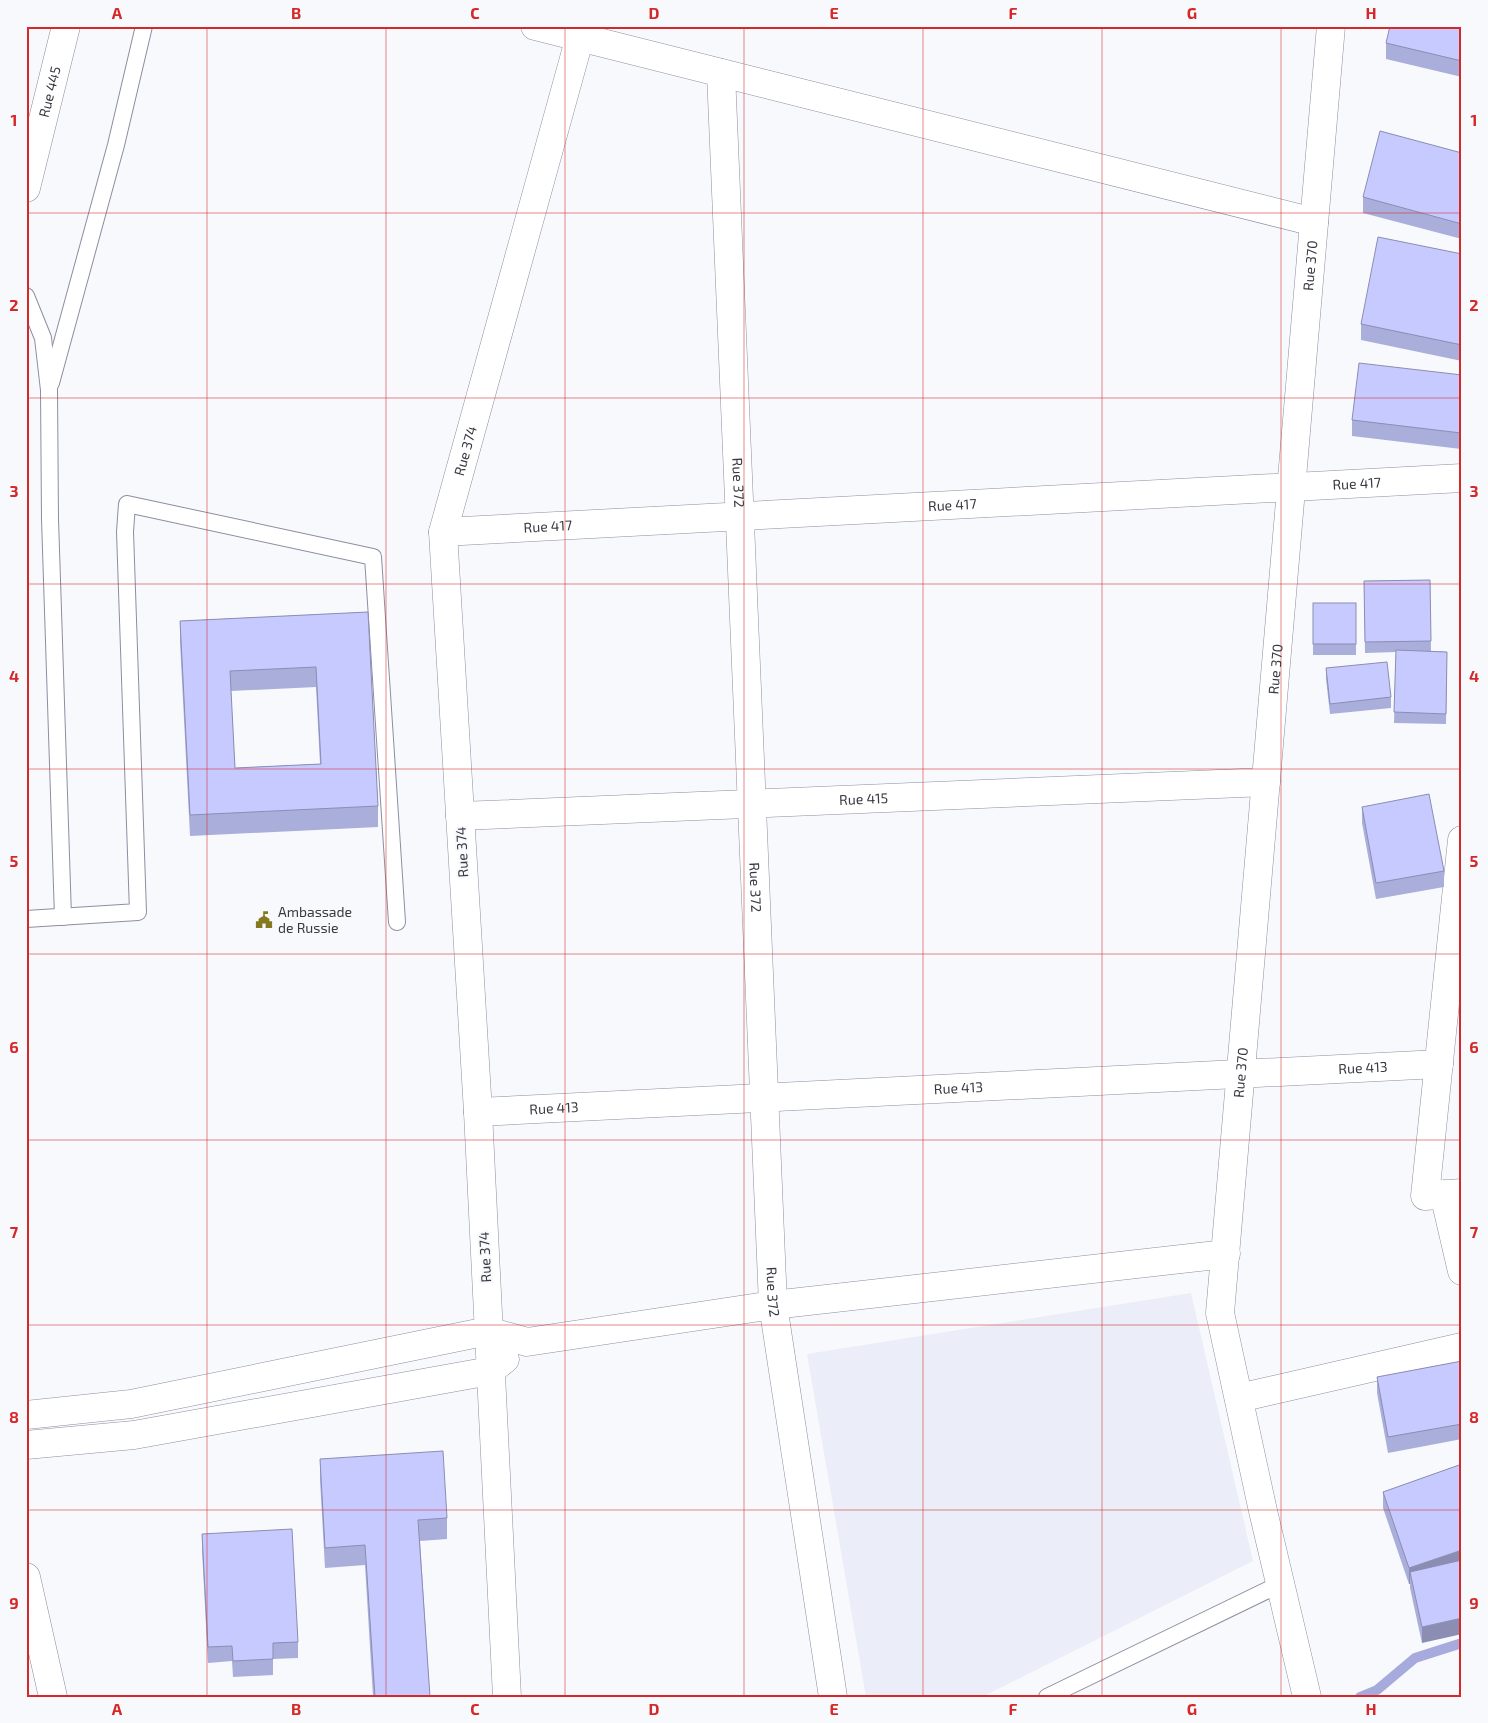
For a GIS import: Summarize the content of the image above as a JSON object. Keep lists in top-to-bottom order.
{
  "streets": {
    "street": [
      "Rue 445",
      "Rue 370",
      "Rue 374",
      "Rue 372",
      "Rue 417",
      "Rue 415",
      "Rue 413"
    ]
  },
  "crossings": [
    ["Rue 370", "Rue 417"],
    ["Rue 370", "Rue 415"],
    ["Rue 370", "Rue 413"],
    ["Rue 374", "Rue 417"],
    ["Rue 374", "Rue 415"],
    ["Rue 374", "Rue 413"],
    ["Rue 372", "Rue 417"],
    ["Rue 372", "Rue 415"],
    ["Rue 372", "Rue 413"]
  ],
  "places": {
    "public building": ["Ambassade de Russie"]
  },
  "grid": {
    "columns": [
      "A",
      "B",
      "C",
      "D",
      "E",
      "F",
      "G",
      "H"
    ],
    "rows": [
      "1",
      "2",
      "3",
      "4",
      "5",
      "6",
      "7",
      "8",
      "9"
    ]
  }
}
